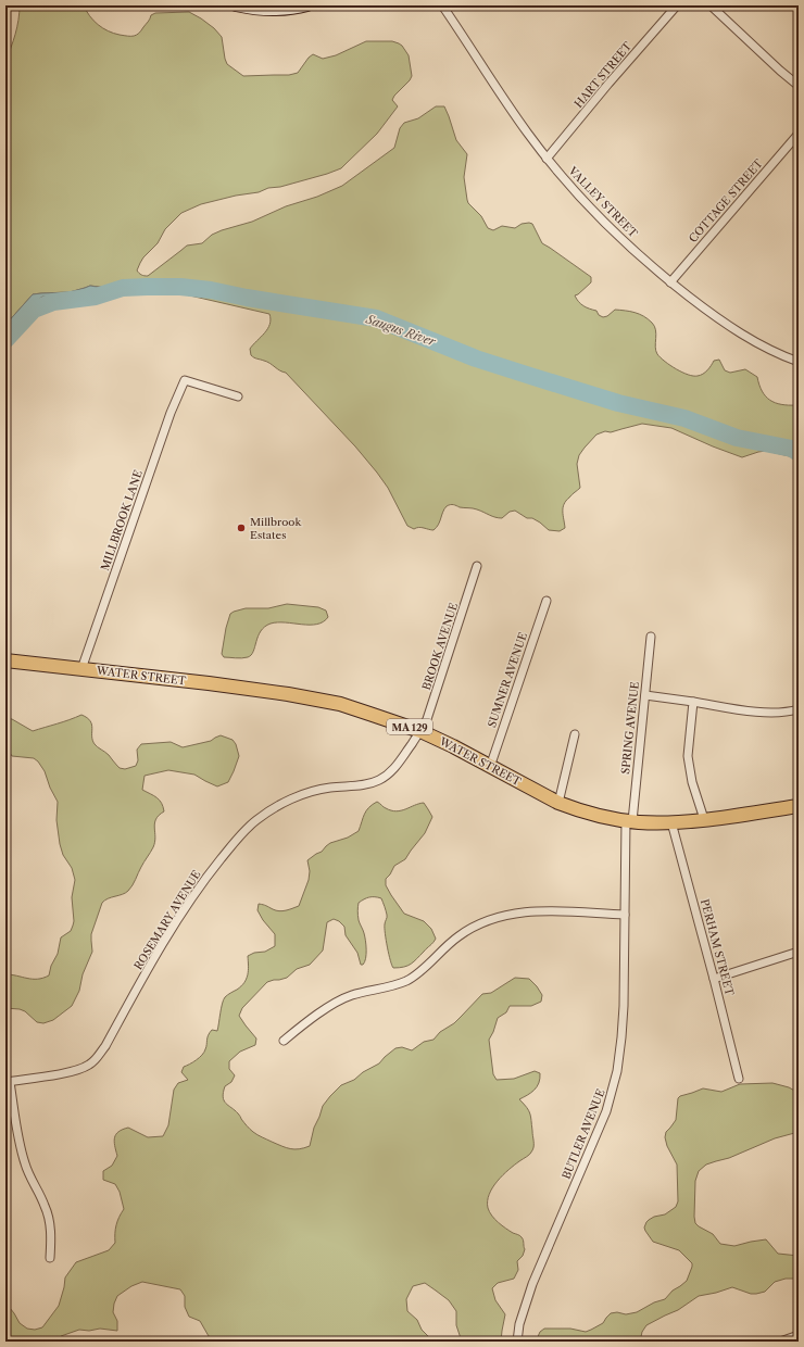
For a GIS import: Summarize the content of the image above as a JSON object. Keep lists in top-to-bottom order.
{
  "streets": {
    "main road": ["WATER STREET", "MA 129"],
    "street": [
      "HART STREET",
      "COTTAGE STREET",
      "VALLEY STREET",
      "MILLBROOK LANE",
      "BROOK AVENUE",
      "SUMNER AVENUE",
      "SPRING AVENUE",
      "ROSEMARY AVENUE",
      "PERHAM STREET",
      "BUTLER AVENUE"
    ]
  },
  "crossings": [
    ["HART STREET", "VALLEY STREET"],
    ["COTTAGE STREET", "VALLEY STREET"],
    ["MILLBROOK LANE", "WATER STREET"],
    ["BROOK AVENUE", "WATER STREET"],
    ["BROOK AVENUE", "ROSEMARY AVENUE"],
    ["WATER STREET", "SUMNER AVENUE"],
    ["WATER STREET", "SPRING AVENUE"],
    ["WATER STREET", "ROSEMARY AVENUE"],
    ["WATER STREET", "PERHAM STREET"],
    ["WATER STREET", "BUTLER AVENUE"],
    ["SPRING AVENUE", "BUTLER AVENUE"]
  ],
  "water": ["Saugus River"],
  "places": ["Millbrook Estates"]
}
